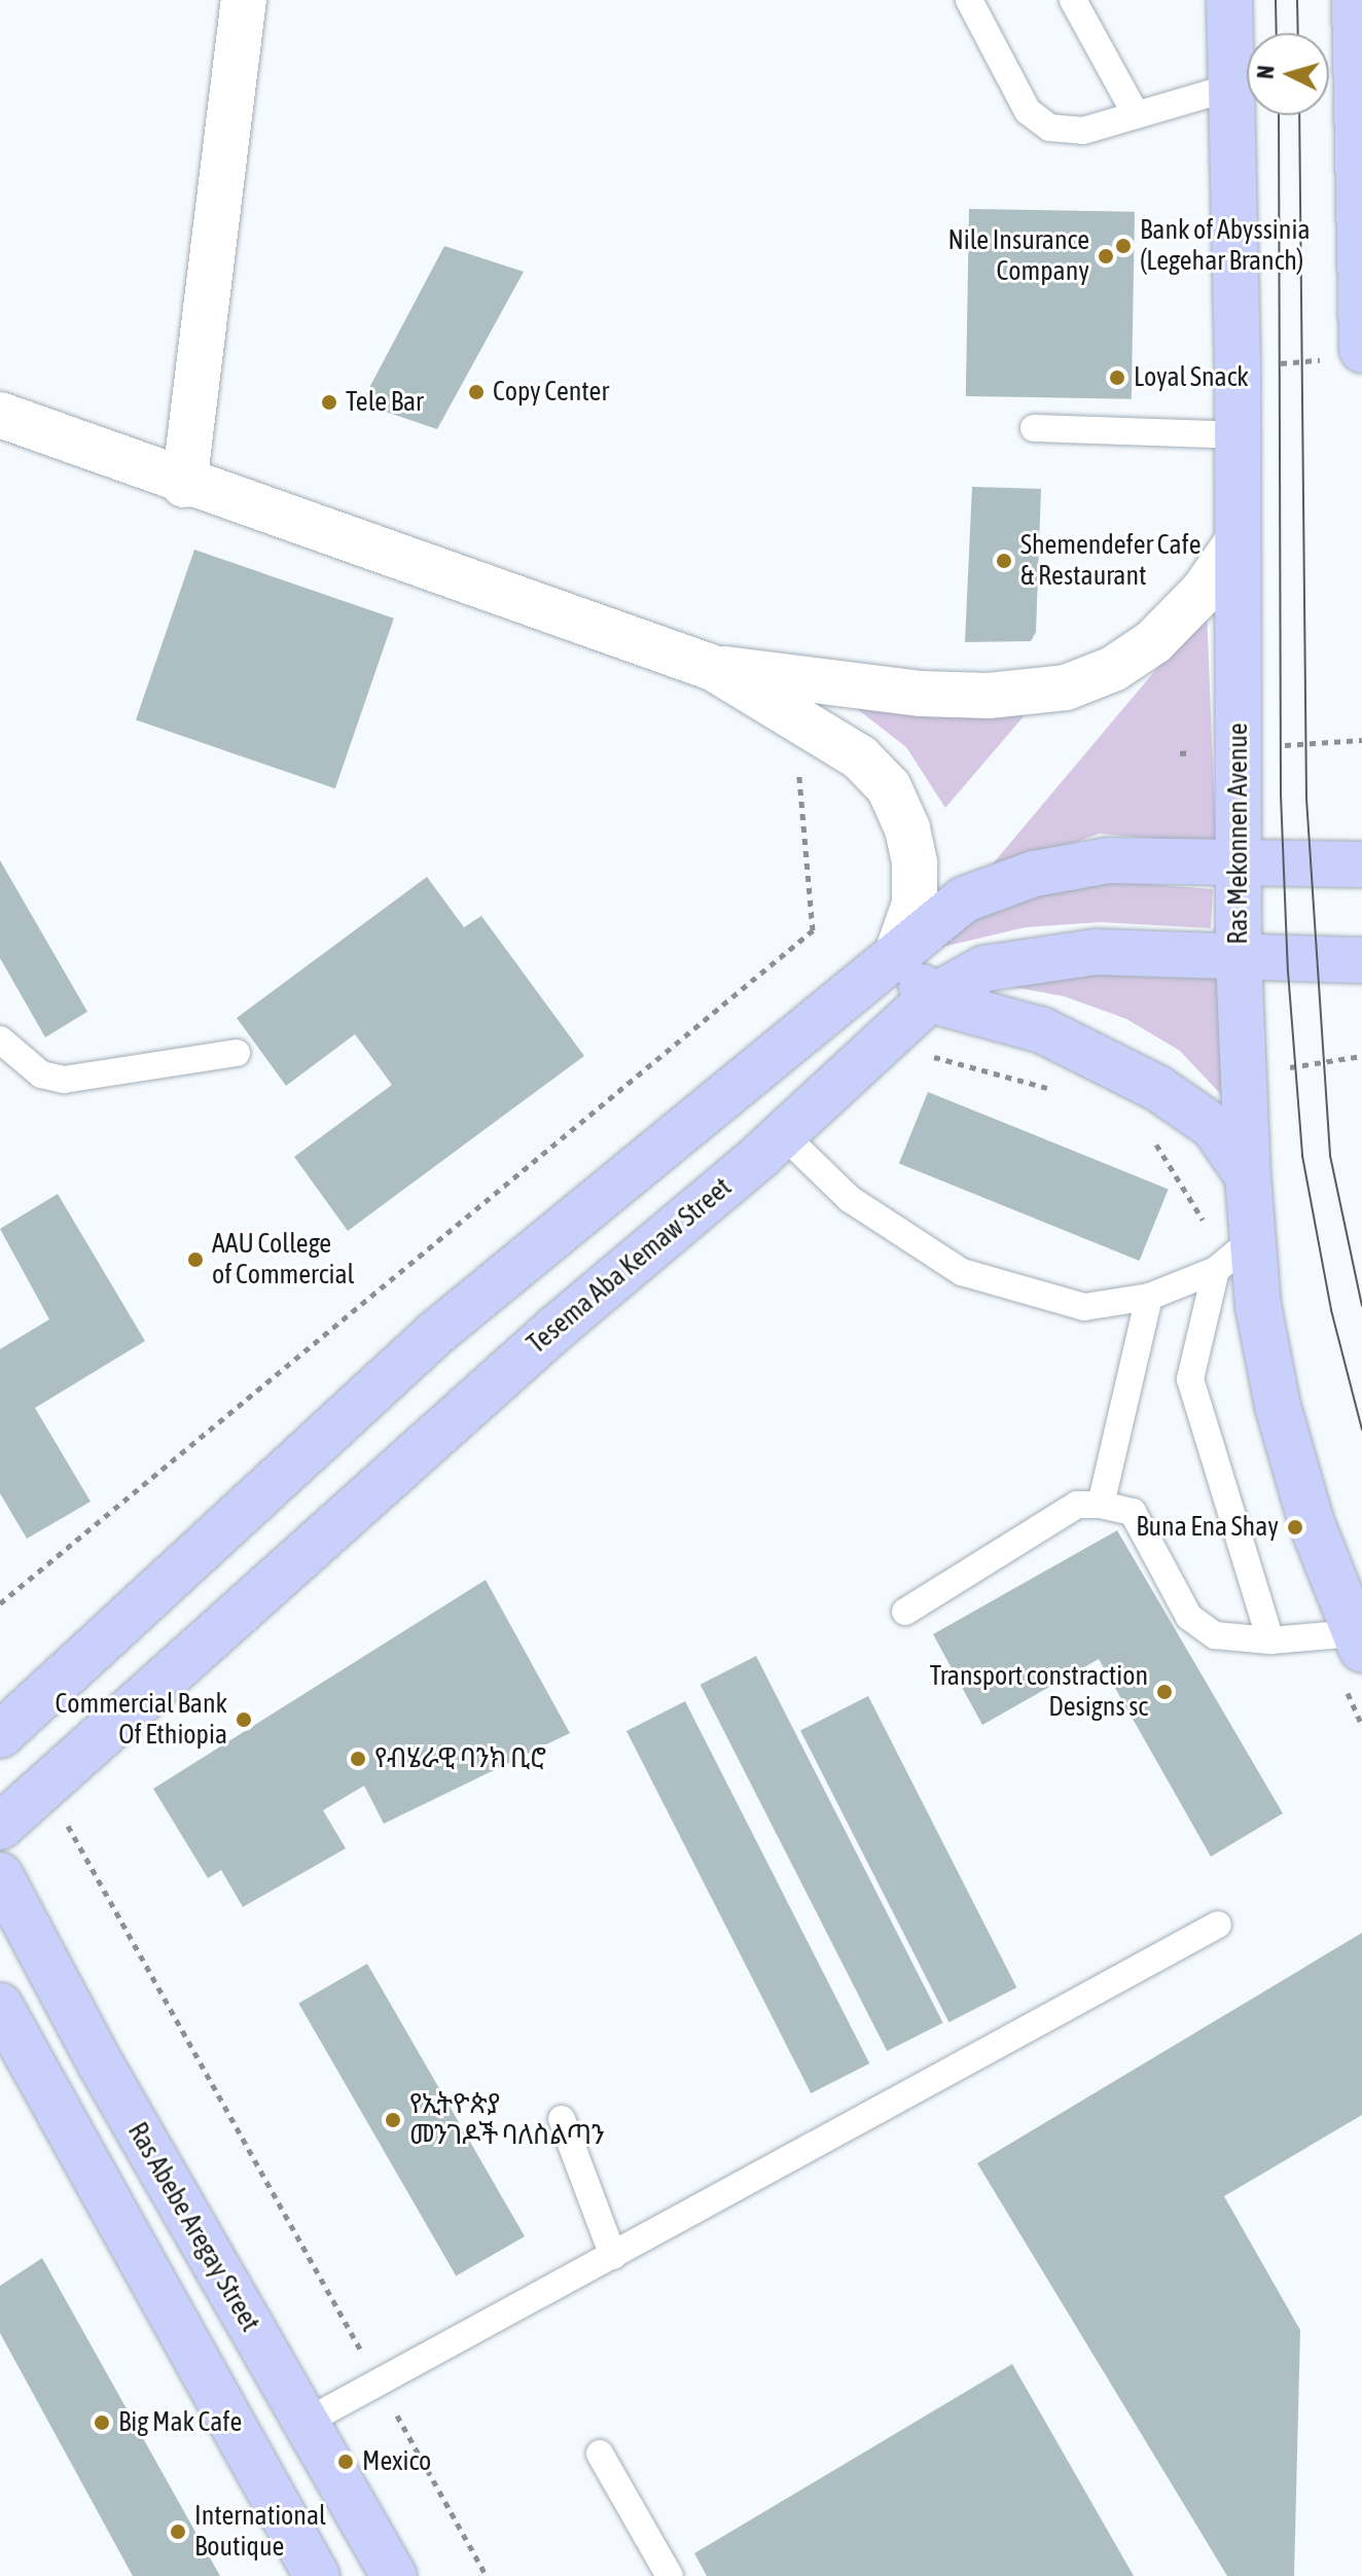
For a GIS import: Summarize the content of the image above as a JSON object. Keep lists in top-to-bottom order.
{
  "streets": {
    "main road": ["Ras Mekonnen Avenue", "Tesema Aba Kemaw Street", "Ras Abebe Aregay Street"]
  },
  "crossings": [
    ["Ras Mekonnen Avenue", "Tesema Aba Kemaw Street"]
  ],
  "places": [
    "Bank of Abyssinia (Legehar Branch)",
    "Nile Insurance Company",
    "Loyal Snack",
    "Copy Center",
    "Tele Bar",
    "Shemendefer Cafe & Restaurant",
    "AAU College of Commercial",
    "Buna Ena Shay",
    "Transport constraction Designs sc",
    "Commercial Bank Of Ethiopia",
    "የብሄራዊ ባንክ ቢሮ",
    "የኢትዮጵያ መንገዶች ባለስልጣን",
    "Big Mak Cafe",
    "Mexico",
    "International Boutique"
  ],
  "north": "left"
}
